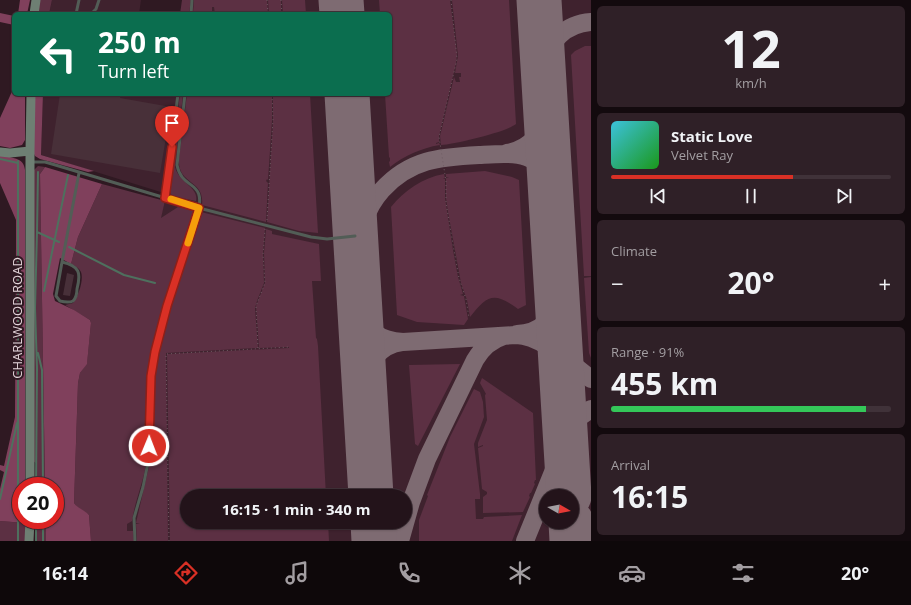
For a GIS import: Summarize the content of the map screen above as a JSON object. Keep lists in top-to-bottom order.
{
  "streets": {
    "street": ["CHARLWOOD ROAD"]
  },
  "north": "right",
  "page": {
    "tile": [
      ["12", "km/h"],
      "Climate",
      ["Range · 91%", "455 km"],
      ["Arrival", "16:15"]
    ],
    "turn": ["250 m", "Turn left"],
    "song": ["Static Love", "Velvet Ray"],
    "heat": ["−", "20°", "+"],
    "limit": "20",
    "trip": "16:15 · 1 min · 340 m",
    "tabs": ["16:14", "20°"]
  }
}
